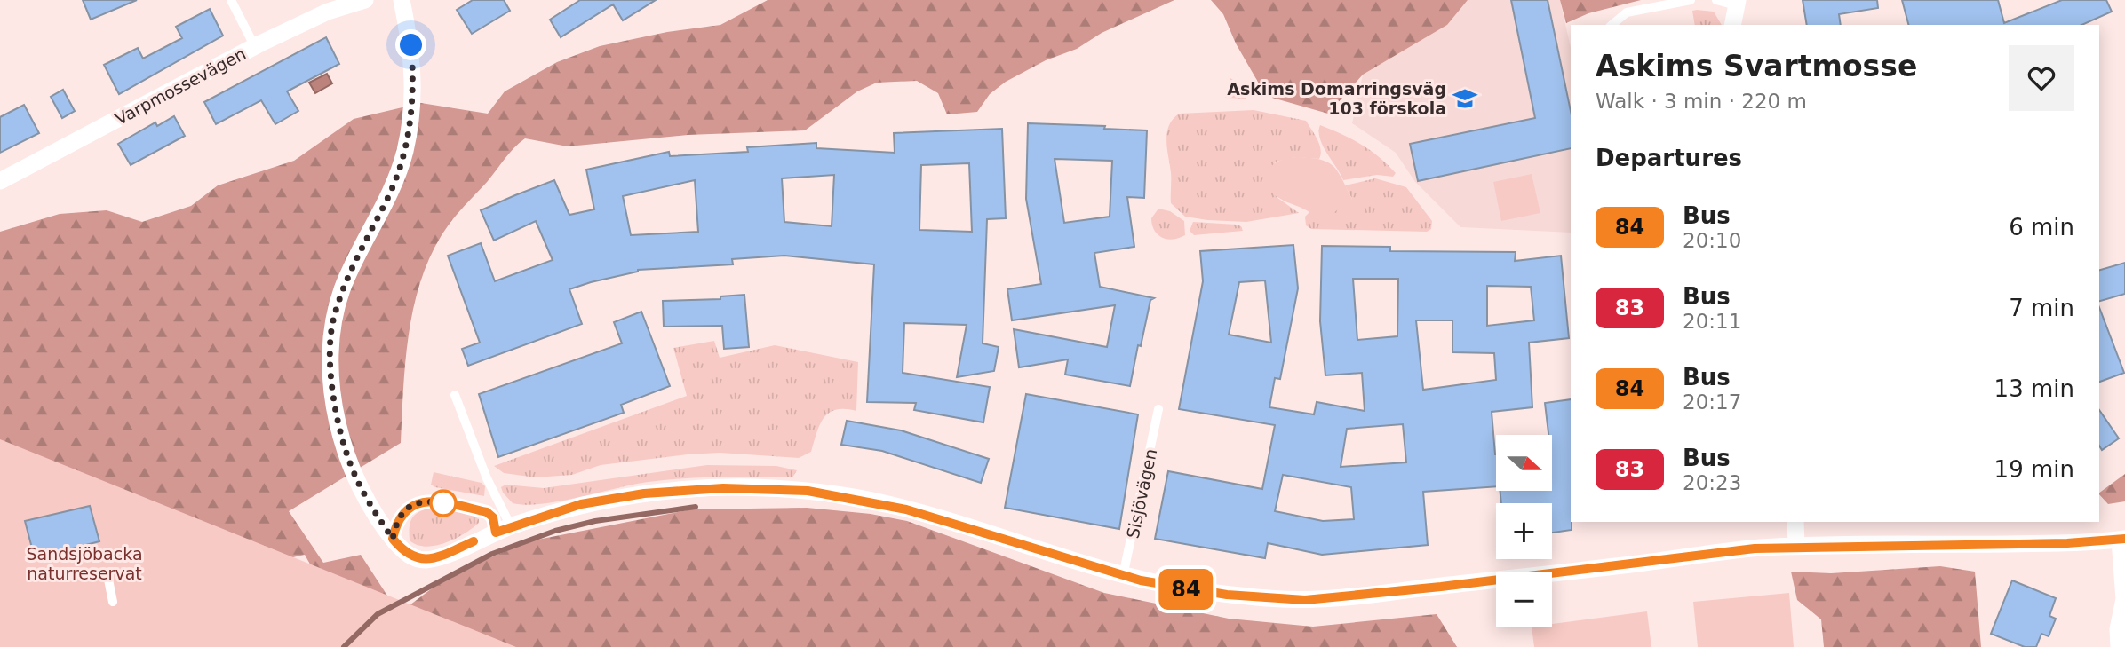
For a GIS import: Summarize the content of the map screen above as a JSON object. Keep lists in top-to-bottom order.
{
  "streets": {
    "street": ["Varpmossevägen"],
    "lane": ["Sisjövägen"]
  },
  "parks": ["Sandsjöbacka naturreservat"],
  "places": {
    "school or university": ["Askims Domarringsväg 103 förskola"]
  },
  "lines": ["bus line 84"],
  "north": "right",
  "page": {
    "on_map": "84",
    "heading": [
      ["Askims Svartmosse", "Walk · 3 min · 220 m"],
      "Departures"
    ],
    "list": [
      {
        "mark": "84",
        "name": "Bus",
        "note": "20:10",
        "value": "6 min"
      },
      {
        "mark": "83",
        "name": "Bus",
        "note": "20:11",
        "value": "7 min"
      },
      {
        "mark": "84",
        "name": "Bus",
        "note": "20:17",
        "value": "13 min"
      },
      {
        "mark": "83",
        "name": "Bus",
        "note": "20:23",
        "value": "19 min"
      }
    ],
    "map_buttons": ["+", "−"]
  }
}
